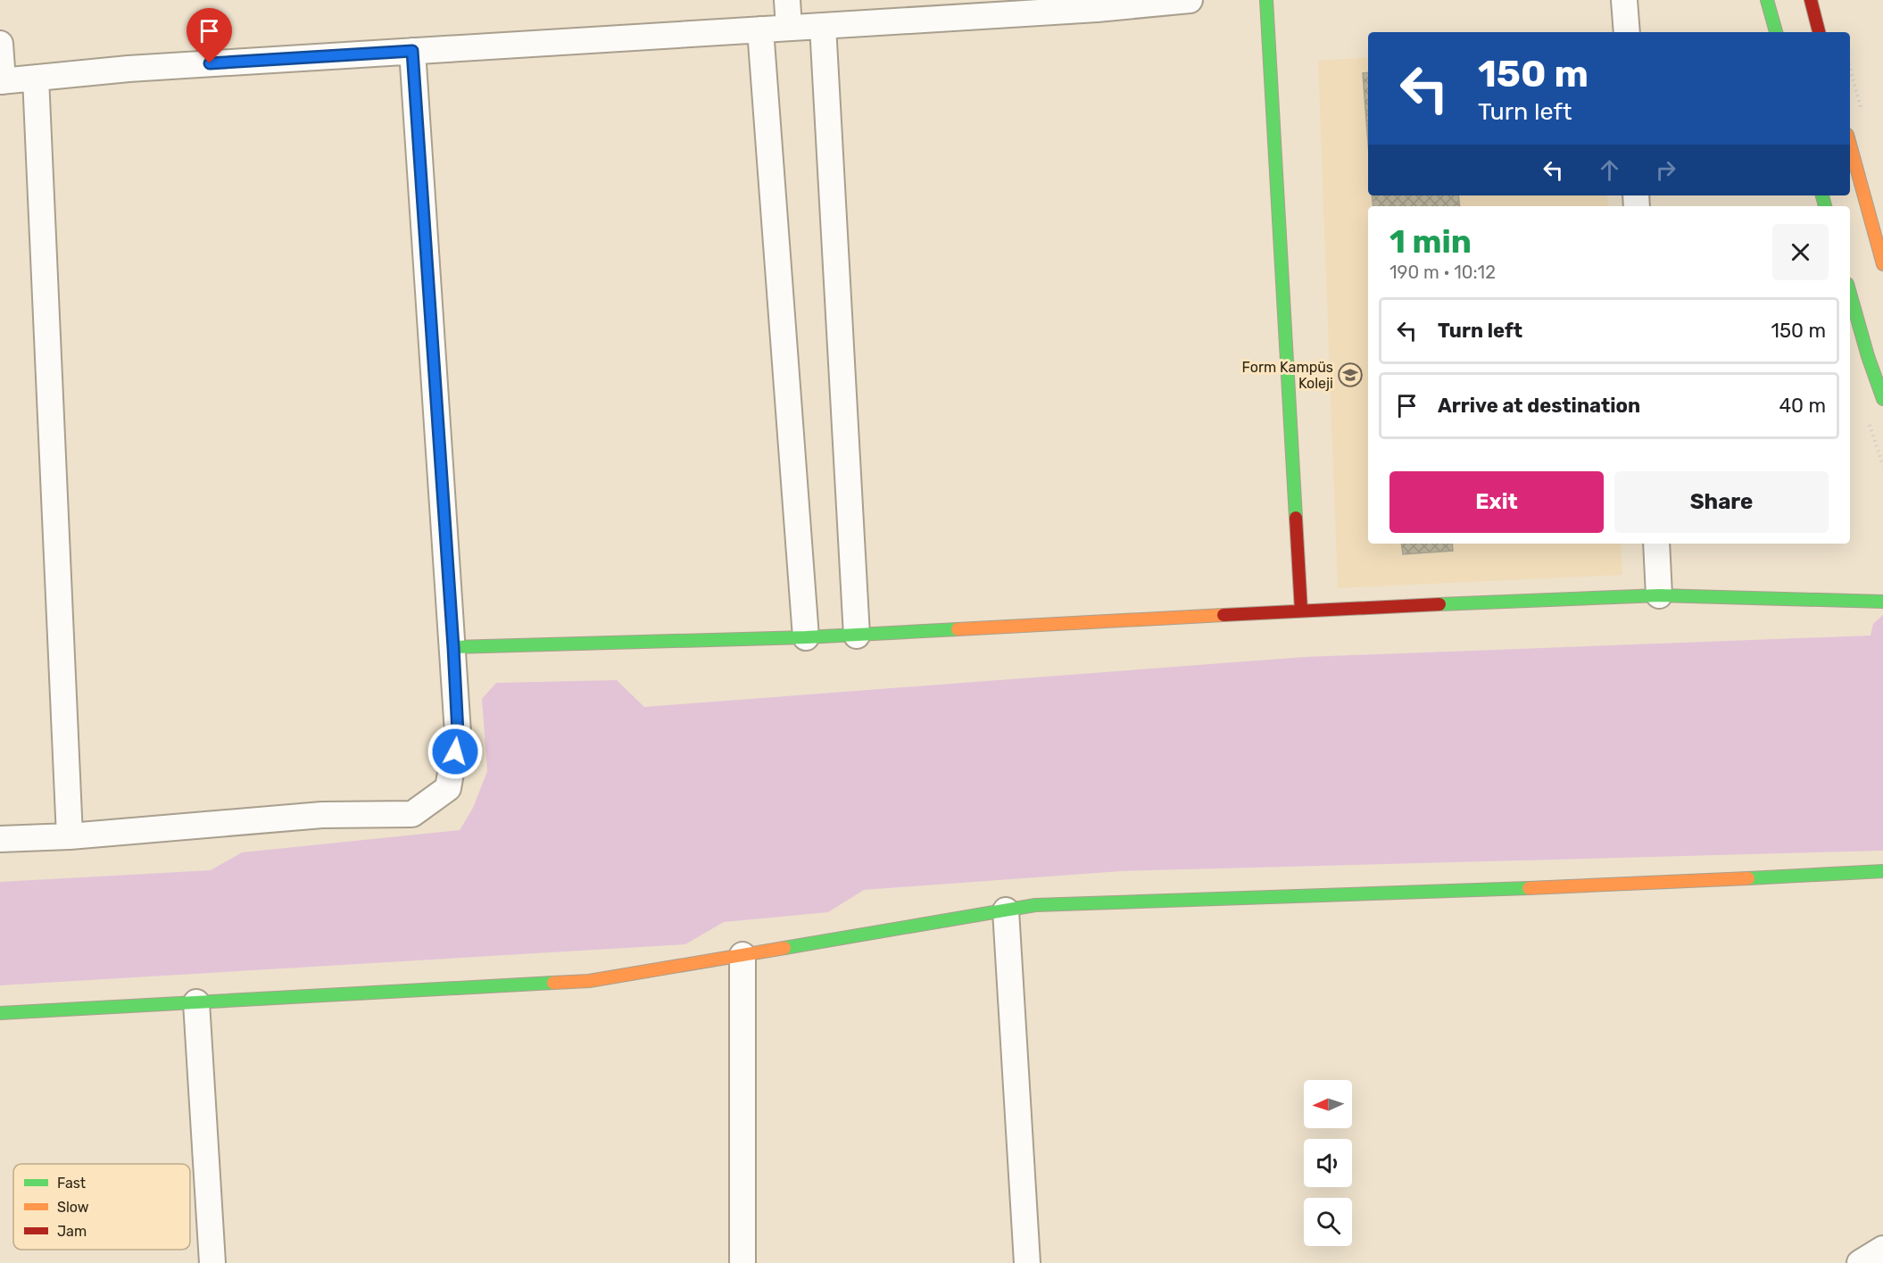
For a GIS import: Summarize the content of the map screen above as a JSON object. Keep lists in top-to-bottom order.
{
  "places": {
    "school or university": ["Form Kampüs Koleji"]
  },
  "legend": ["Fast", "Slow", "Jam"],
  "north": "left",
  "page": {
    "turn": ["150 m", "Turn left"],
    "heading": ["1 min", "190 m · 10:12"],
    "list": [
      {
        "name": "Turn left",
        "value": "150 m"
      },
      {
        "name": "Arrive at destination",
        "value": "40 m"
      }
    ],
    "buttons": ["Exit", "Share"]
  }
}
